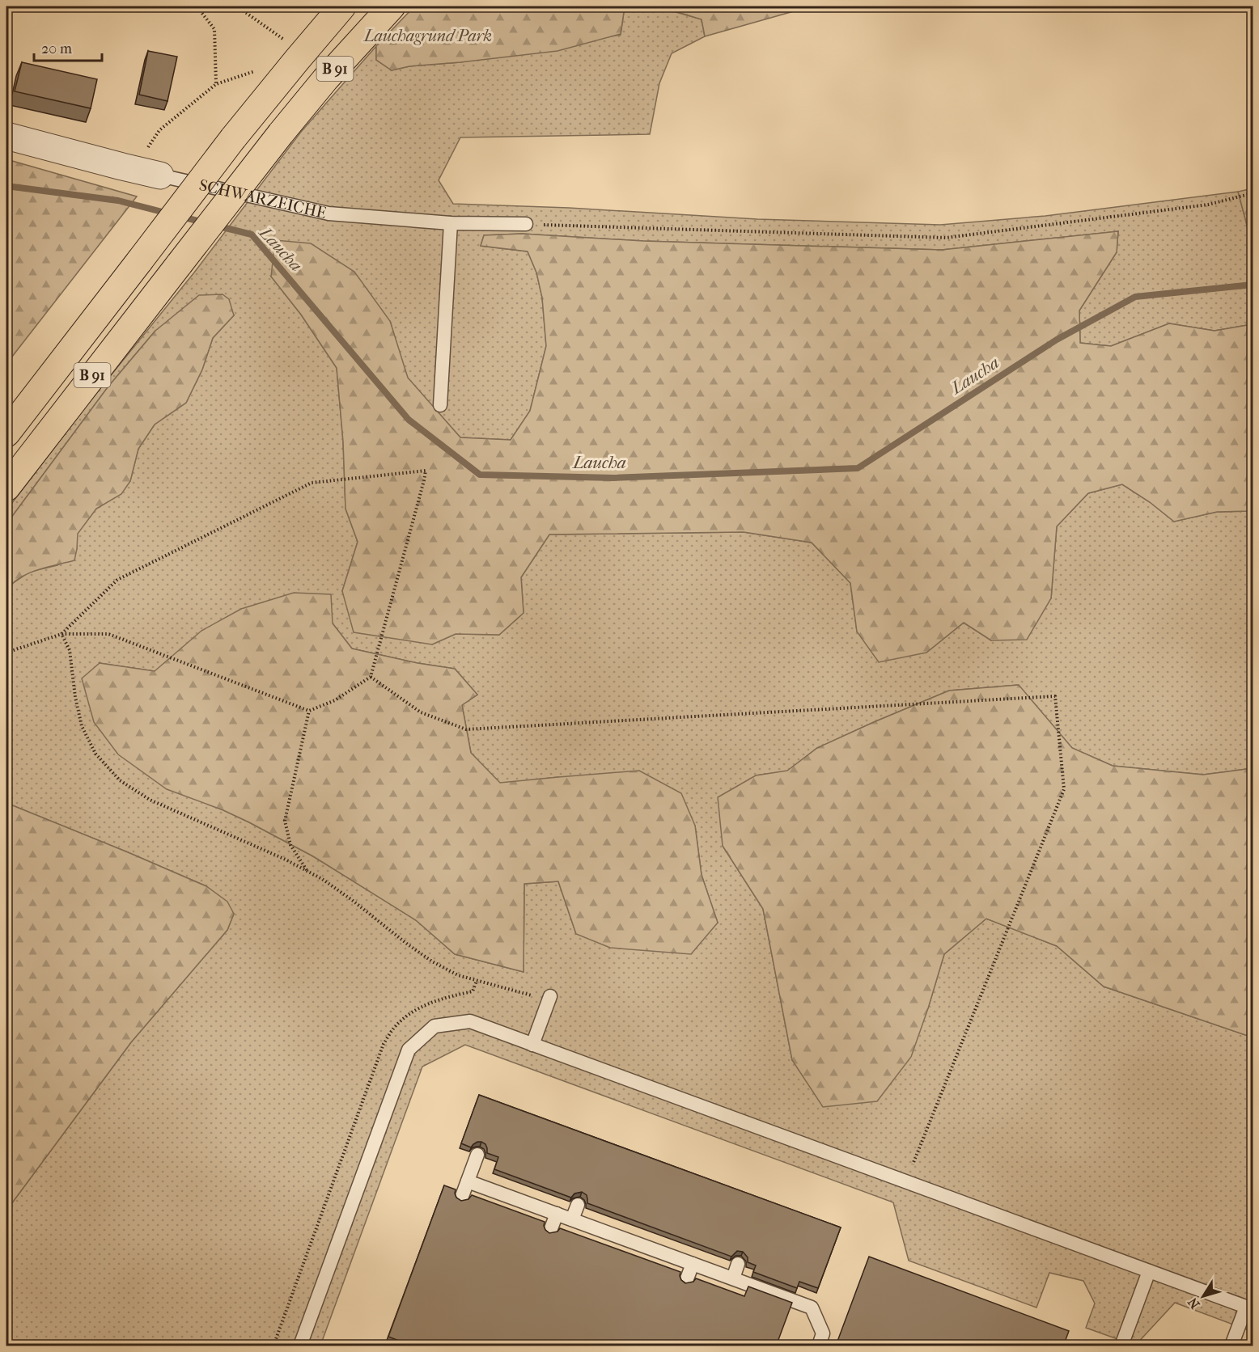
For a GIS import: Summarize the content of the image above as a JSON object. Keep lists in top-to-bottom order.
{
  "streets": {
    "highway": ["B 91"],
    "street": ["SCHWARZEICHE"]
  },
  "water": ["Laucha"],
  "parks": ["Lauchagrund Park"],
  "scale_bar": "20 m",
  "north": "bottom left"
}
